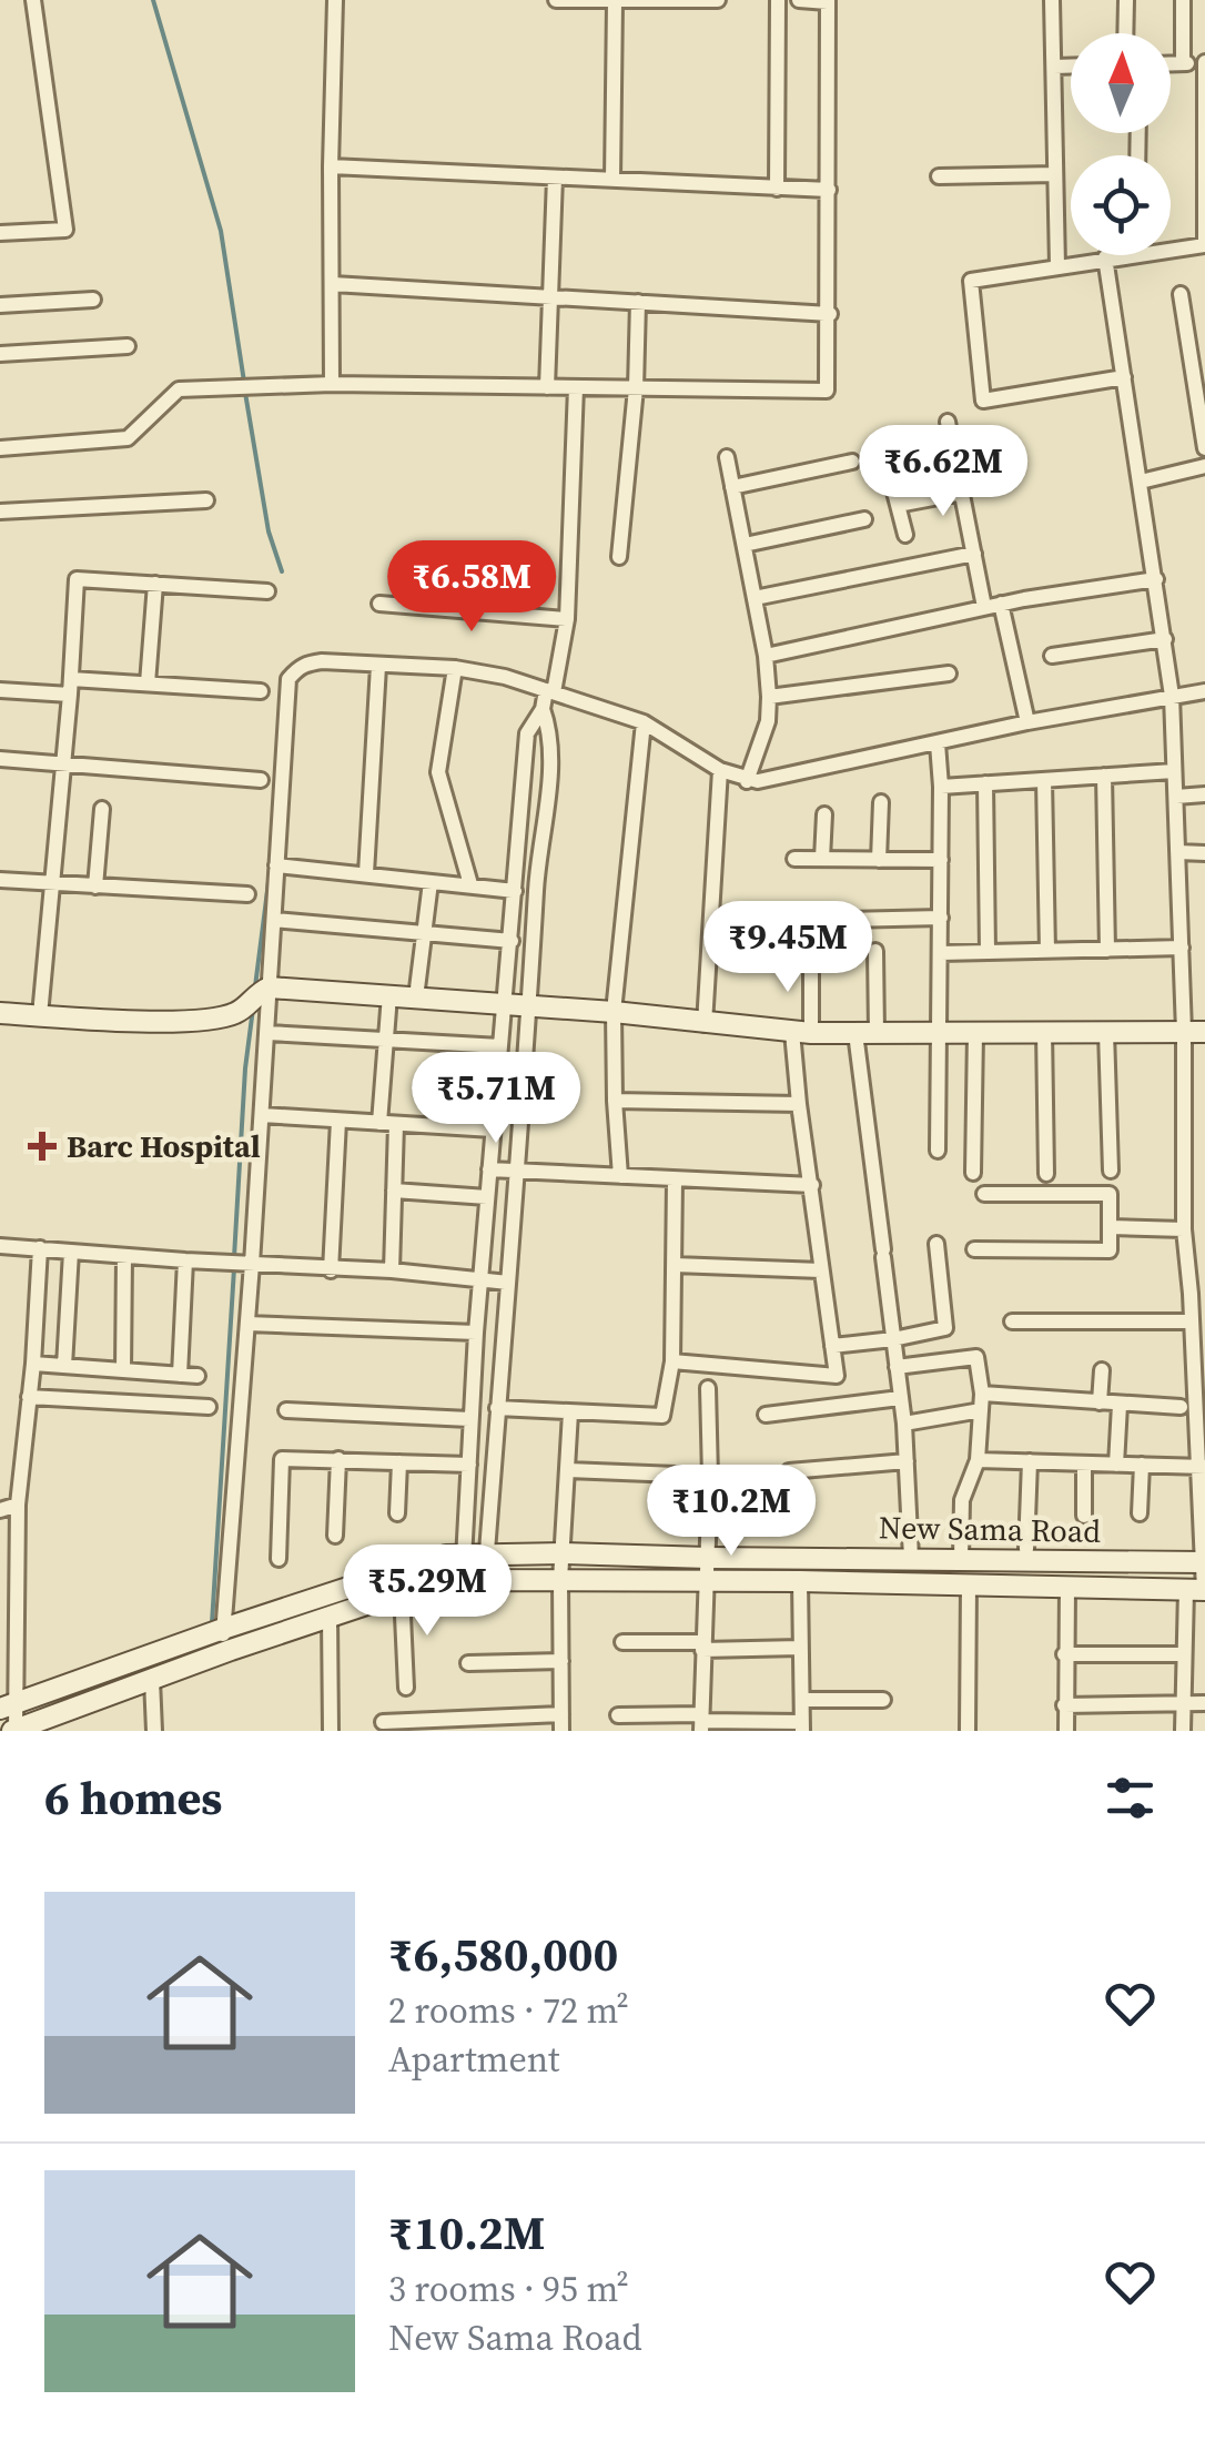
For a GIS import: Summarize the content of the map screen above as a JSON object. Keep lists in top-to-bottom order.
{
  "streets": {
    "main road": ["New Sama Road"]
  },
  "places": {
    "health": ["Barc Hospital"]
  },
  "north": "top",
  "page": {
    "price": [
      "₹6.62M",
      "₹6.58M",
      "₹9.45M",
      "₹5.71M",
      "₹10.2M",
      "₹5.29M"
    ],
    "heading": "6 homes",
    "list": [
      {
        "name": "₹6,580,000",
        "note": "2 rooms · 72 m² · Apartment"
      },
      {
        "name": "₹10.2M",
        "note": "3 rooms · 95 m² · New Sama Road"
      }
    ]
  }
}
